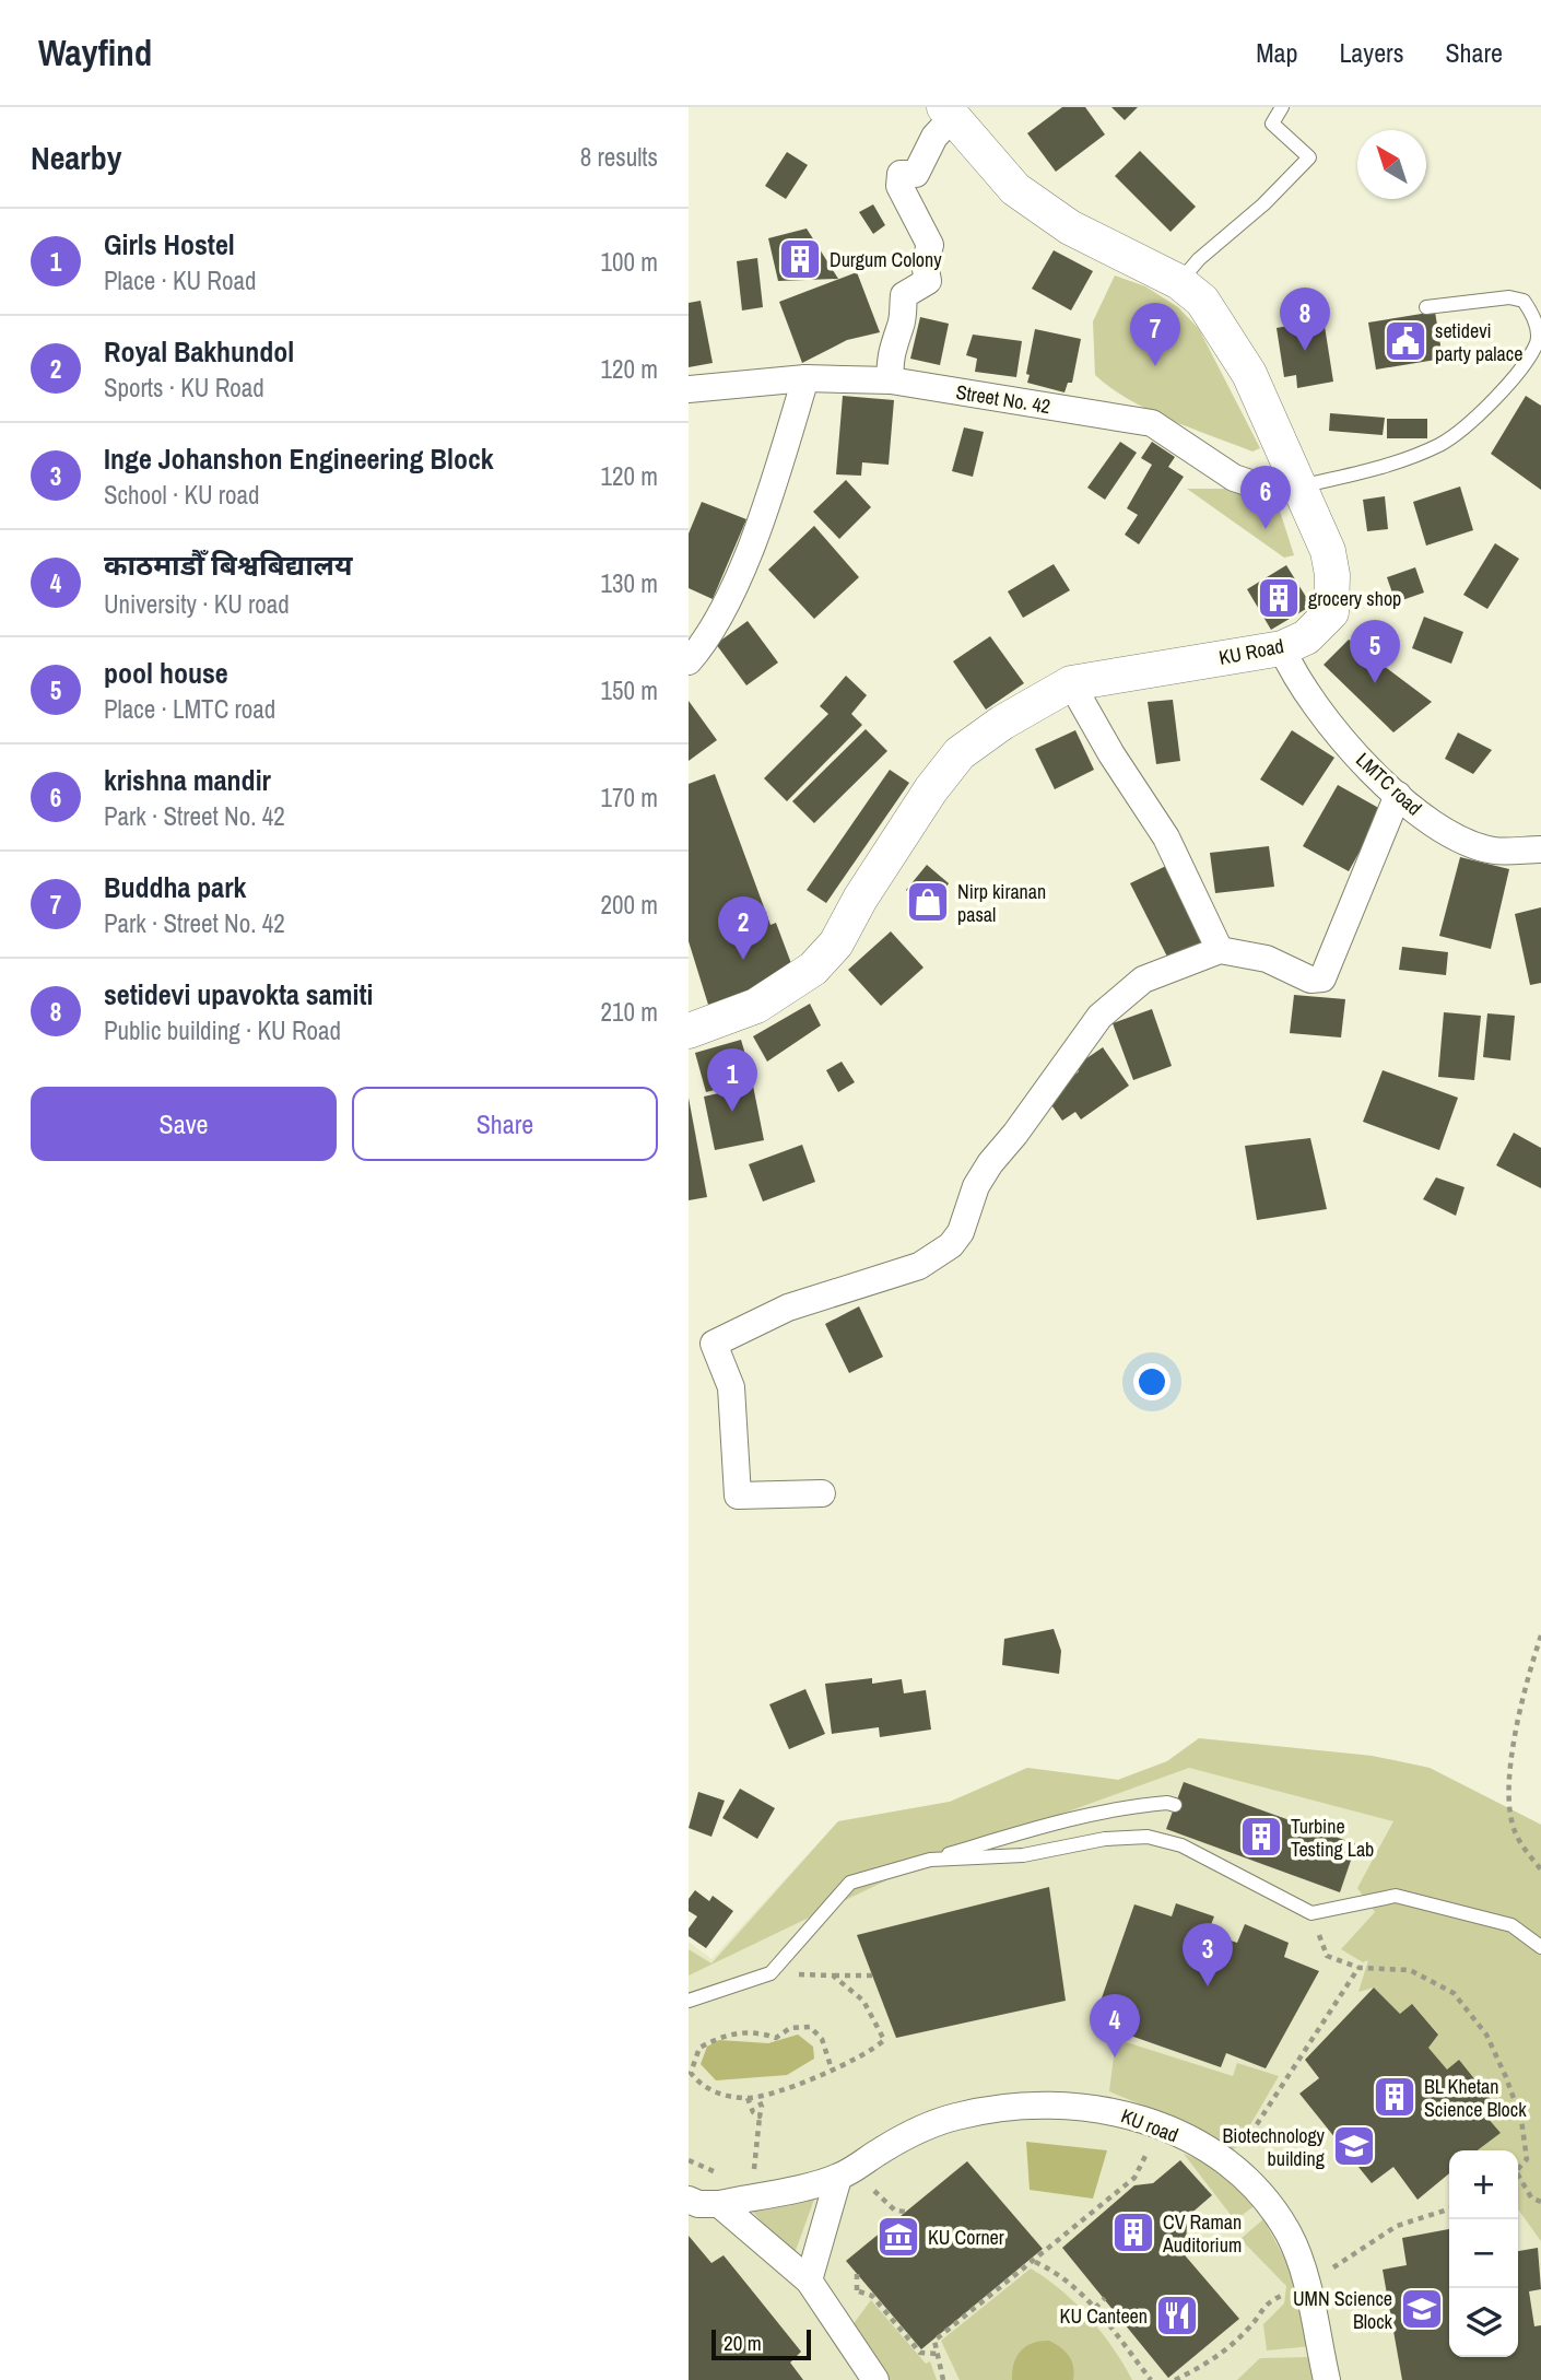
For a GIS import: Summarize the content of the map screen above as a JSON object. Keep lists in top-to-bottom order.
{
  "streets": {
    "street": [
      "Street No. 42",
      "KU Road",
      "LMTC road",
      "KU road"
    ]
  },
  "crossings": [
    ["Street No. 42", "KU Road"],
    ["KU Road", "LMTC road"]
  ],
  "places": {
    "building": [
      "Durgum Colony",
      "grocery shop",
      "Turbine Testing Lab",
      "BL Khetan Science Block",
      "CV Raman Auditorium"
    ],
    "public building": ["setidevi party palace"],
    "shop": ["Nirp kiranan pasal"],
    "school or university": ["Biotechnology building", "UMN Science Block"],
    "museum": ["KU Corner"],
    "restaurant": ["KU Canteen"]
  },
  "scale_bar": "20 m",
  "north": "top left",
  "page": {
    "header": "Wayfind",
    "nav": ["Map", "Layers", "Share"],
    "heading": ["Nearby", "8 results"],
    "list": [
      {
        "mark": "1",
        "name": "Girls Hostel",
        "note": "Place · KU Road",
        "value": "100 m"
      },
      {
        "mark": "2",
        "name": "Royal Bakhundol",
        "note": "Sports · KU Road",
        "value": "120 m"
      },
      {
        "mark": "3",
        "name": "Inge Johanshon Engineering Block",
        "note": "School · KU road",
        "value": "120 m"
      },
      {
        "mark": "4",
        "name": "काठमाडौँ बिश्वबिद्यालय",
        "note": "University · KU road",
        "value": "130 m"
      },
      {
        "mark": "5",
        "name": "pool house",
        "note": "Place · LMTC road",
        "value": "150 m"
      },
      {
        "mark": "6",
        "name": "krishna mandir",
        "note": "Park · Street No. 42",
        "value": "170 m"
      },
      {
        "mark": "7",
        "name": "Buddha park",
        "note": "Park · Street No. 42",
        "value": "200 m"
      },
      {
        "mark": "8",
        "name": "setidevi upavokta samiti",
        "note": "Public building · KU Road",
        "value": "210 m"
      }
    ],
    "pins": [
      "8",
      "7",
      "6",
      "5",
      "2",
      "1",
      "3",
      "4"
    ],
    "buttons": ["Save", "Share"],
    "map_buttons": ["+", "−"],
    "scale": "20 m"
  }
}
